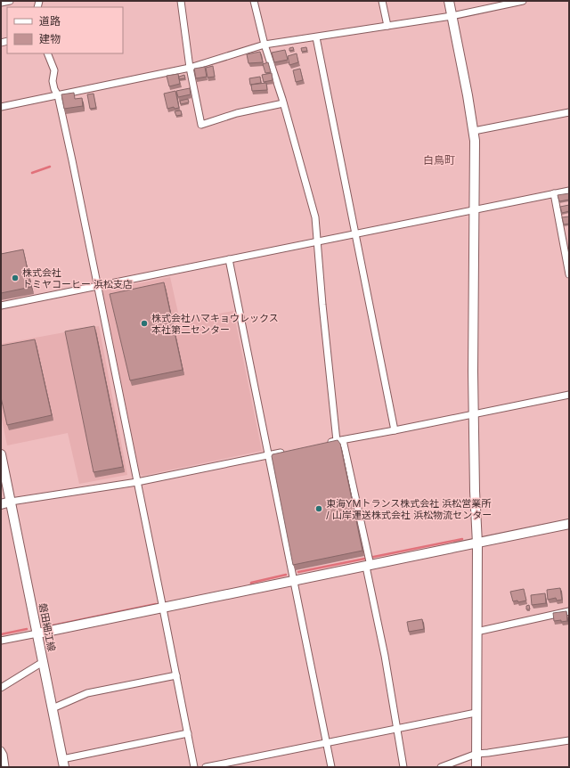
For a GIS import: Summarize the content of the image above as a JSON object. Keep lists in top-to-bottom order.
{
  "streets": {
    "street": ["磐田細江線"]
  },
  "districts": ["白鳥町"],
  "places": ["株式会社 トミヤコーヒー 浜松支店", "株式会社ハマキョウレックス 本社第二センター", "東海YMトランス株式会社 浜松営業所 / 山岸運送株式会社 浜松物流センター"],
  "legend": ["道路", "建物"]
}
